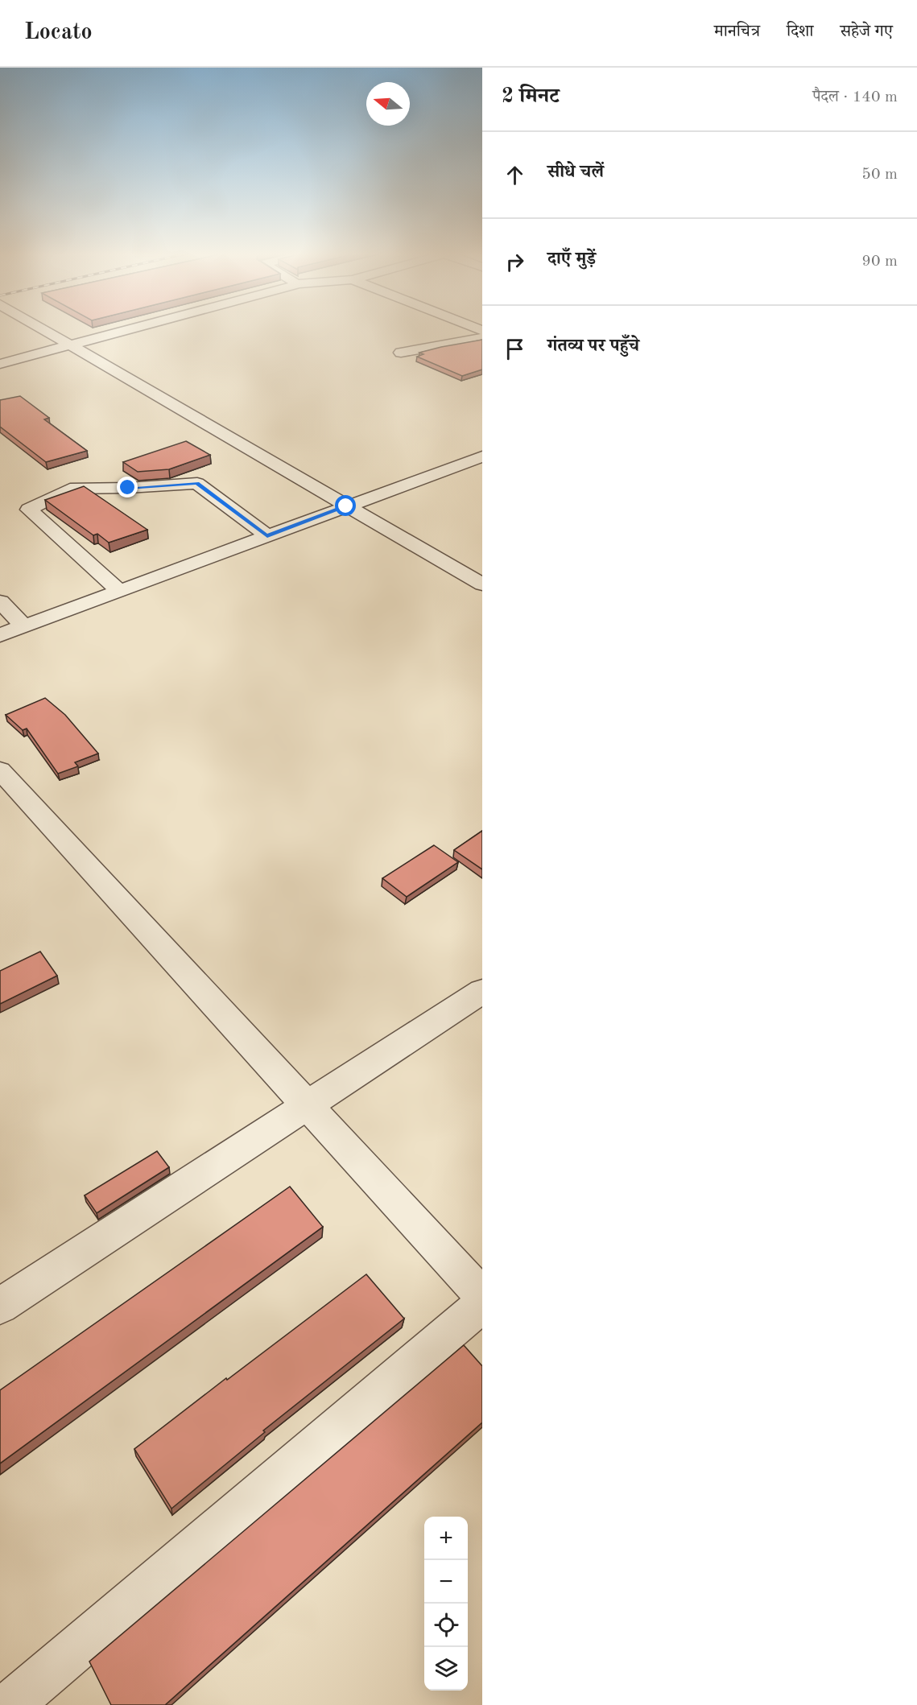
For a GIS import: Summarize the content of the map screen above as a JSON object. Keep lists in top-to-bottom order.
{
  "north": "left",
  "page": {
    "header": "Locato",
    "nav": ["मानचित्र", "दिशा", "सहेजे गए"],
    "heading": ["2 मिनट", "पैदल · 140 m"],
    "list": [
      ["सीधे चलें", "50 m"],
      ["दाएँ मुड़ें", "90 m"],
      "गंतव्य पर पहुँचे"
    ],
    "map_buttons": ["+", "−"]
  }
}
